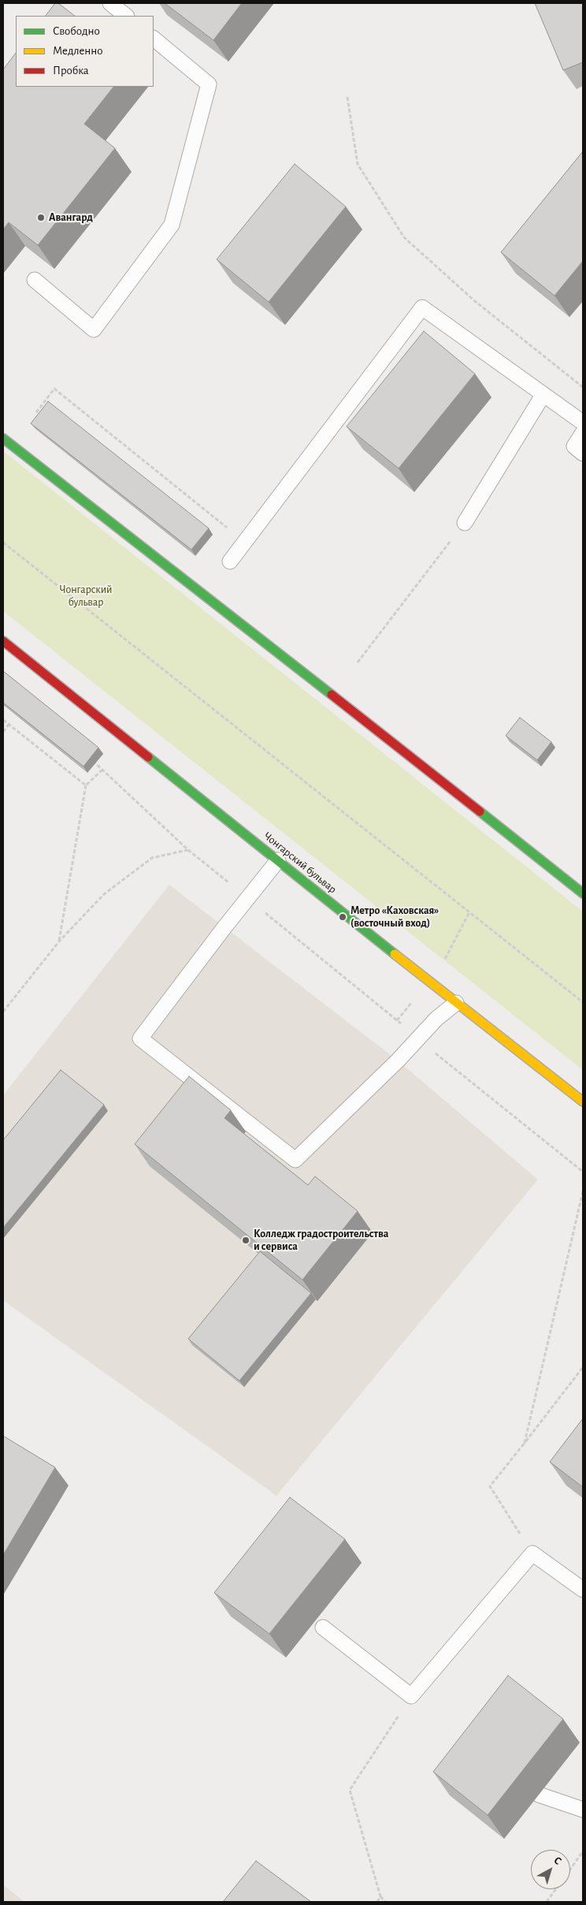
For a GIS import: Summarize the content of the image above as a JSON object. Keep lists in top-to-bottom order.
{
  "streets": {
    "main road": ["Чонгарский бульвар"]
  },
  "parks": ["Чонгарский бульвар"],
  "places": ["Авангард", "Метро «Каховская» (восточный вход)", "Колледж градостроительства и сервиса"],
  "legend": ["Свободно", "Медленно", "Пробка"],
  "north": "top right"
}
